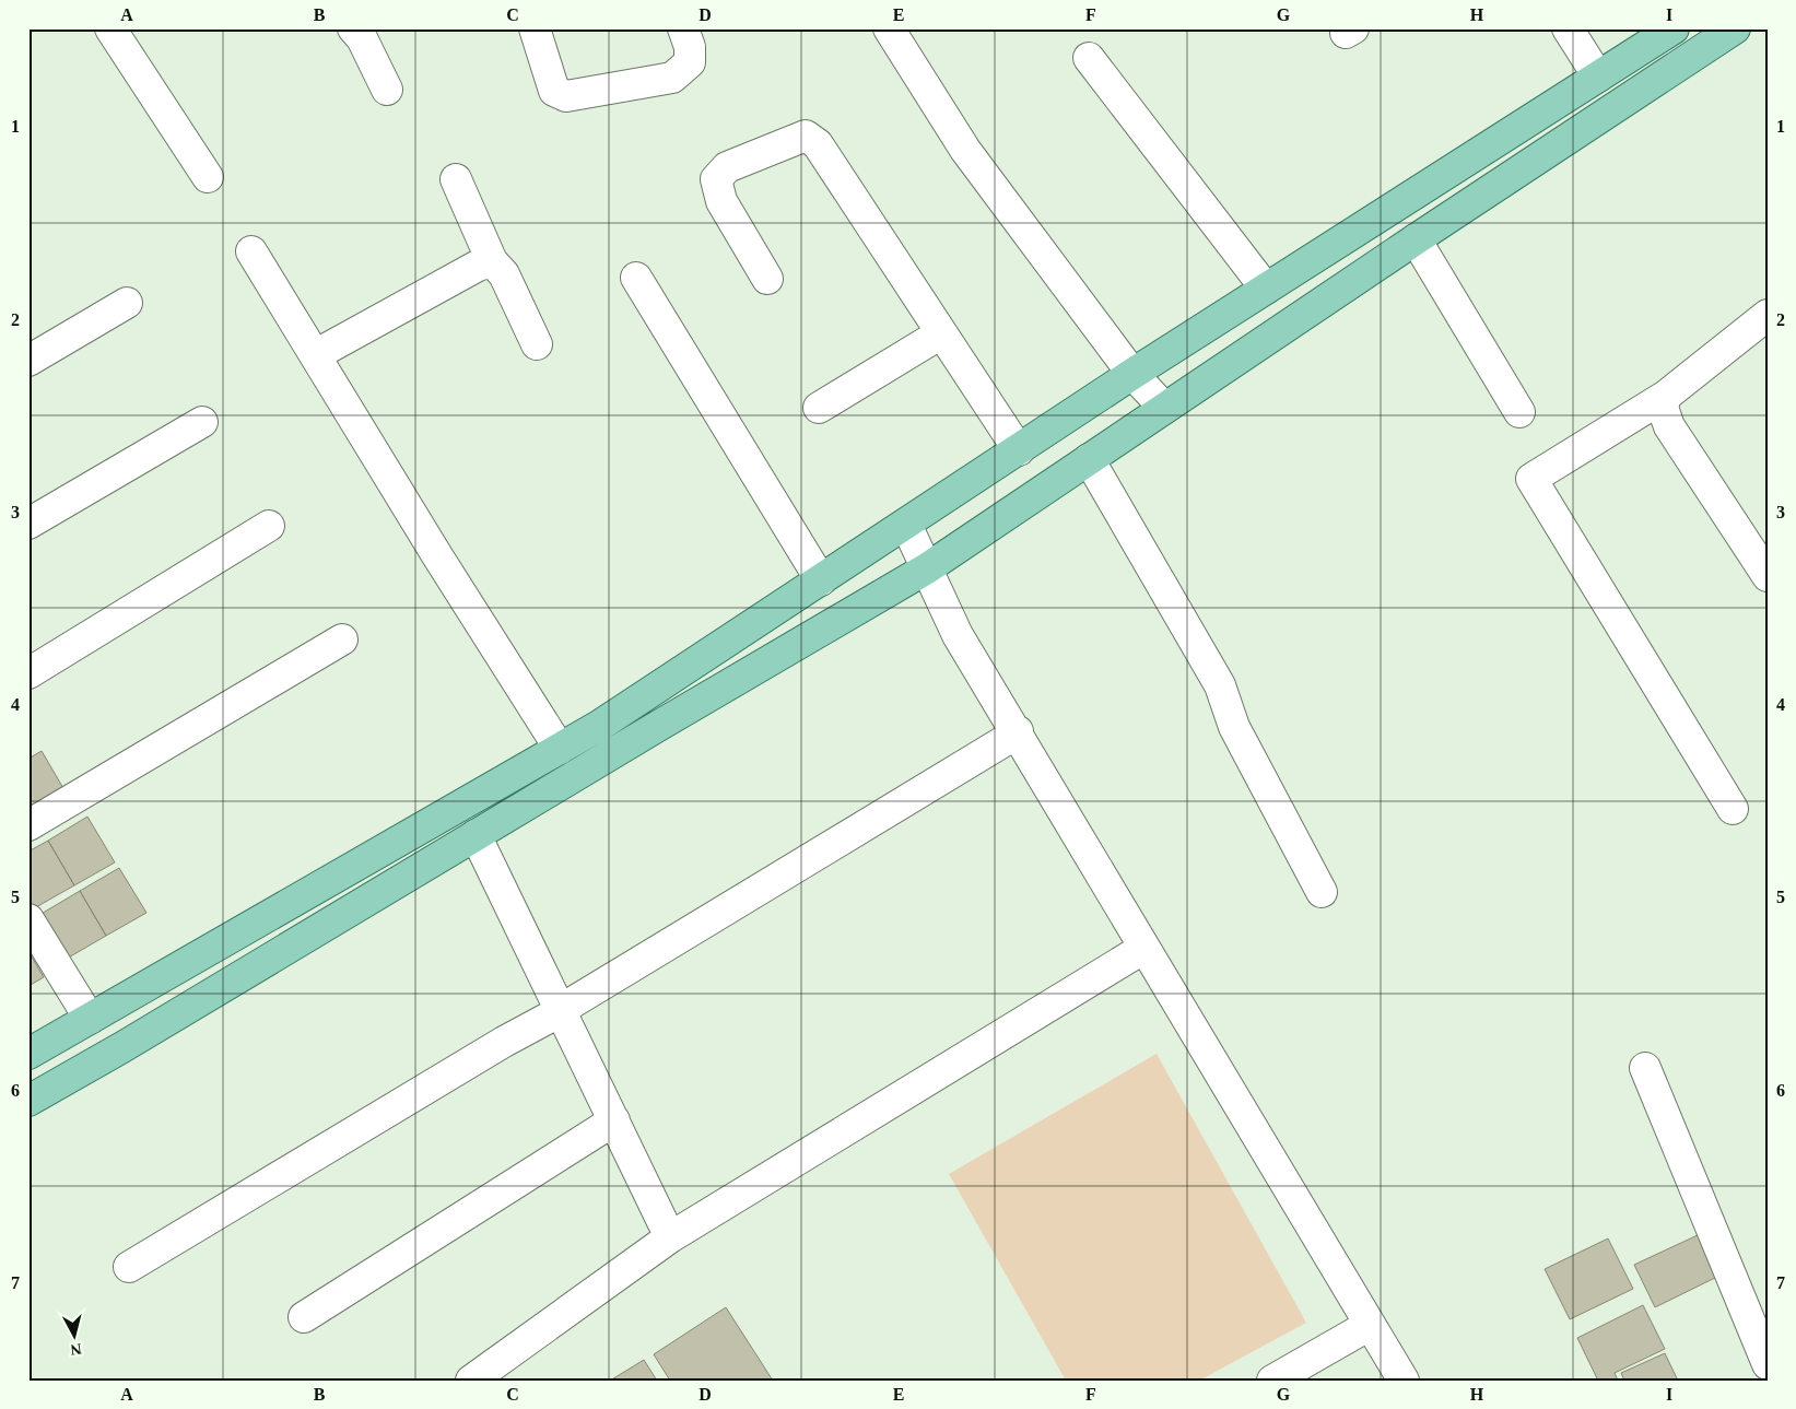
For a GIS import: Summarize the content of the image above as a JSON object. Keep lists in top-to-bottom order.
{
  "north": "bottom",
  "grid": {
    "columns": [
      "A",
      "B",
      "C",
      "D",
      "E",
      "F",
      "G",
      "H",
      "I"
    ],
    "rows": [
      "1",
      "2",
      "3",
      "4",
      "5",
      "6",
      "7"
    ]
  }
}
